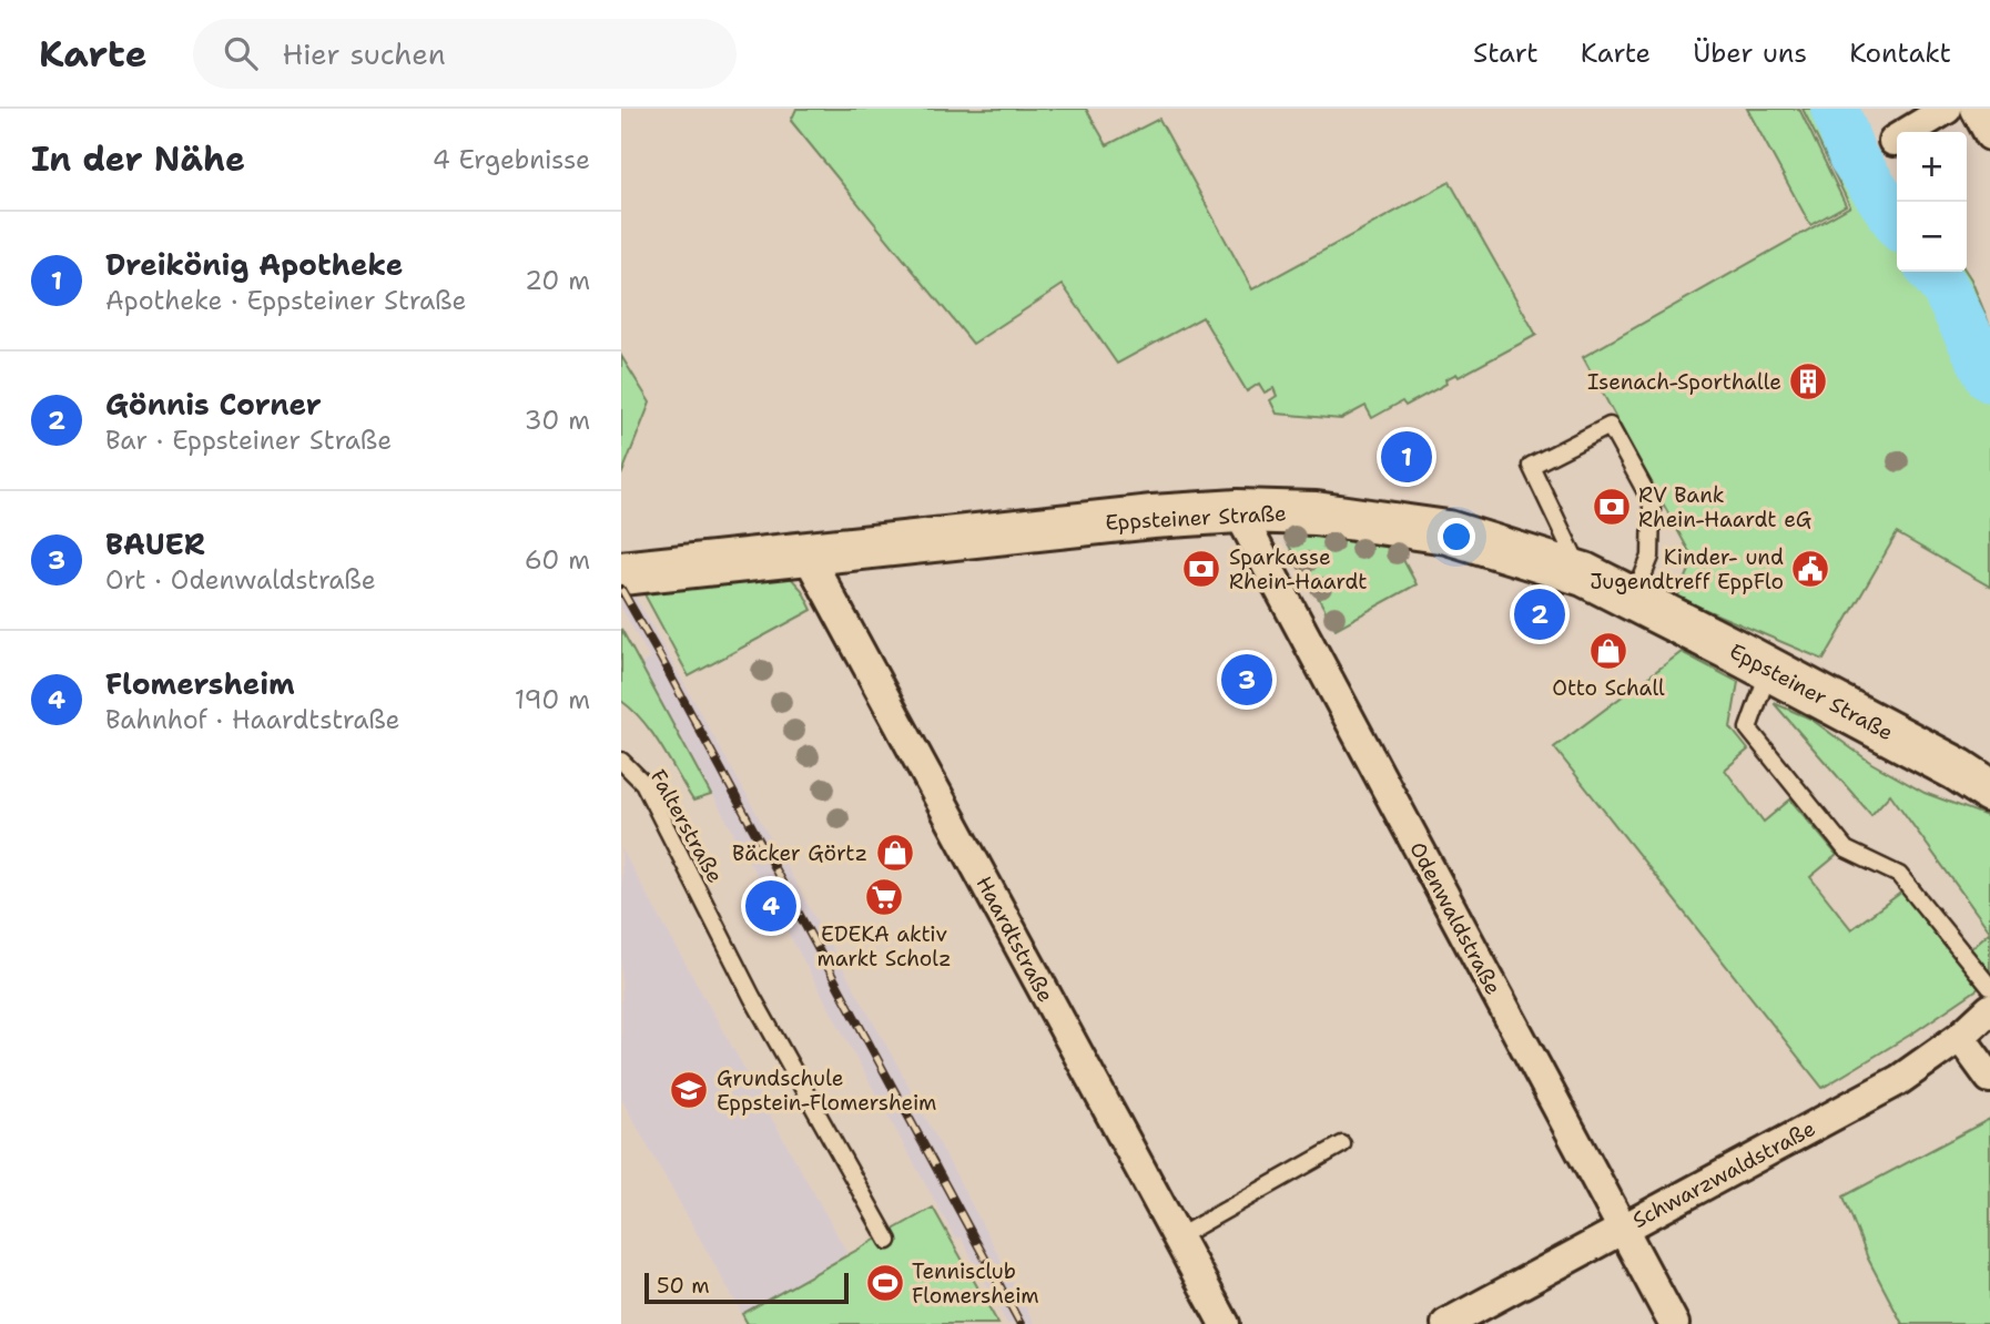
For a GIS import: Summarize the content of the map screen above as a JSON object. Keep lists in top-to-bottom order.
{
  "streets": {
    "main road": ["Eppsteiner Straße"],
    "street": ["Odenwaldstraße", "Haardtstraße", "Schwarzwaldstraße"],
    "lane": ["Falterstraße"]
  },
  "crossings": [
    ["Eppsteiner Straße", "Odenwaldstraße"],
    ["Eppsteiner Straße", "Haardtstraße"],
    ["Odenwaldstraße", "Schwarzwaldstraße"]
  ],
  "places": {
    "building": ["Isenach-Sporthalle"],
    "bank": ["RV Bank Rhein-Haardt eG", "Sparkasse Rhein-Haardt"],
    "public building": ["Kinder- und Jugendtreff EppFlo"],
    "shop": ["Otto Schall", "Bäcker Görtz"],
    "supermarket": ["EDEKA aktiv markt Scholz"],
    "school or university": ["Grundschule Eppstein-Flomersheim"],
    "sports": ["Tennisclub Flomersheim"]
  },
  "scale_bar": "50 m",
  "page": {
    "header": "Karte",
    "search": "Hier suchen",
    "nav": [
      "Start",
      "Karte",
      "Über uns",
      "Kontakt"
    ],
    "heading": ["In der Nähe", "4 Ergebnisse"],
    "map_buttons": ["+", "−"],
    "list": [
      {
        "mark": "1",
        "name": "Dreikönig Apotheke",
        "note": "Apotheke · Eppsteiner Straße",
        "value": "20 m"
      },
      {
        "mark": "2",
        "name": "Gönnis Corner",
        "note": "Bar · Eppsteiner Straße",
        "value": "30 m"
      },
      {
        "mark": "3",
        "name": "BAUER",
        "note": "Ort · Odenwaldstraße",
        "value": "60 m"
      },
      {
        "mark": "4",
        "name": "Flomersheim",
        "note": "Bahnhof · Haardtstraße",
        "value": "190 m"
      }
    ],
    "pins": [
      "1",
      "2",
      "3",
      "4"
    ],
    "scale": "50 m"
  }
}
